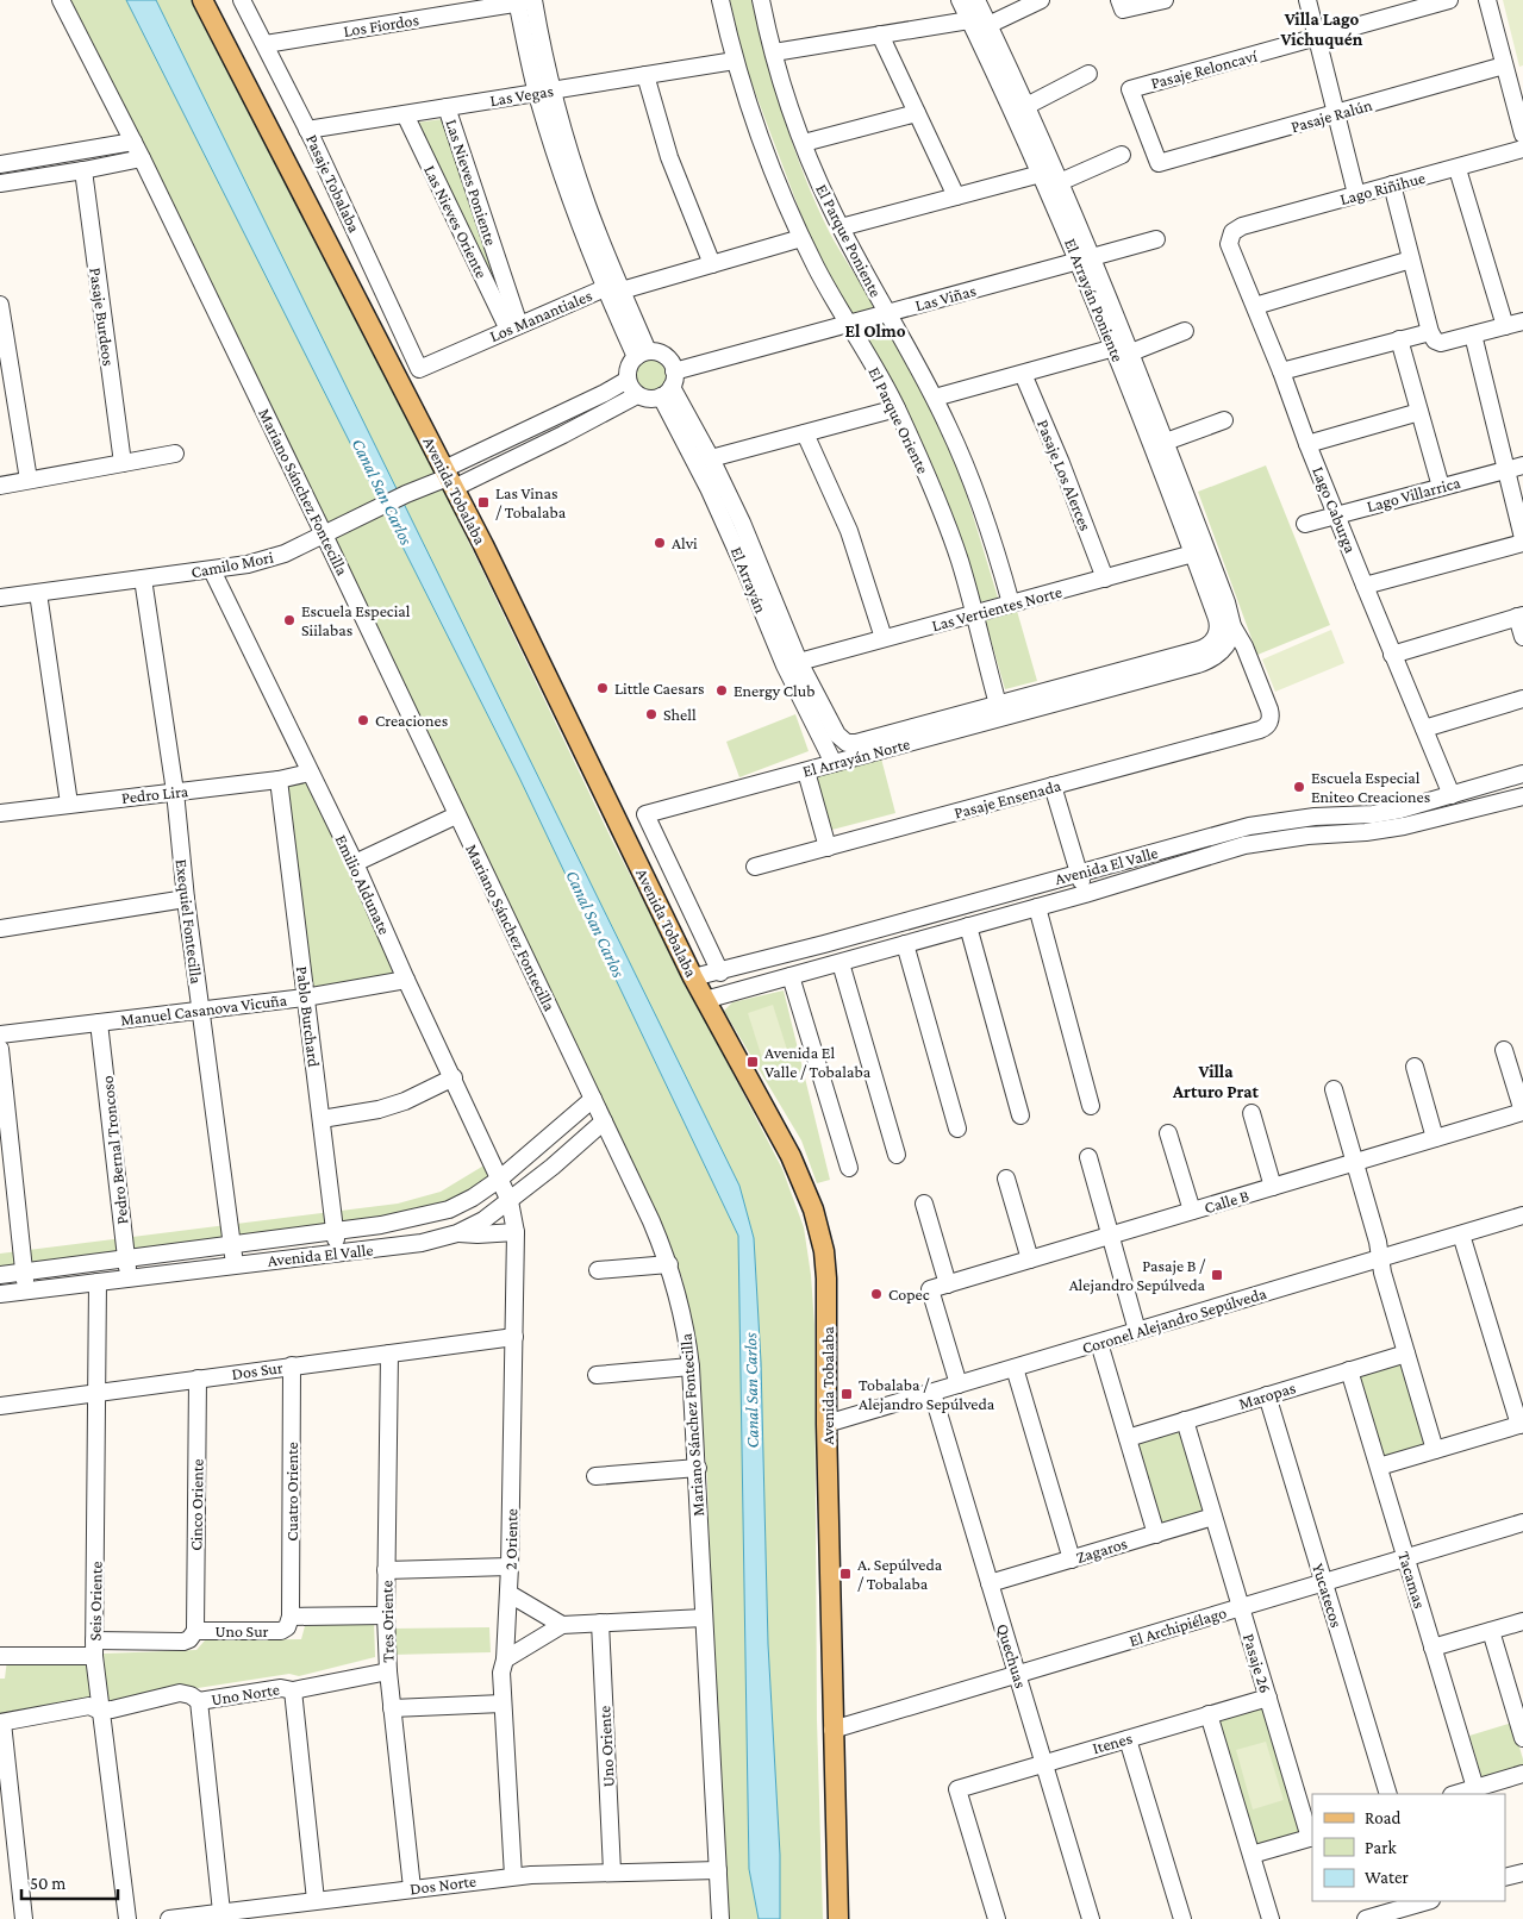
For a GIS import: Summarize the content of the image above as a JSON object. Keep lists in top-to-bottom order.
{
  "streets": {
    "main road": ["Avenida Tobalaba"],
    "street": [
      "Los Fiordos",
      "Pasaje Reloncaví",
      "Las Vegas",
      "Pasaje Ralún",
      "Las Nieves Poniente",
      "Pasaje Tobalaba",
      "Lago Riñihue",
      "Las Nieves Oriente",
      "El Parque Poniente",
      "Las Viñas",
      "El Arrayán Poniente",
      "Los Manantiales",
      "Pasaje Burdeos",
      "El Parque Oriente",
      "Pasaje Los Alerces",
      "Mariano Sánchez Fontecilla",
      "Lago Villarrica",
      "Lago Caburga",
      "Camilo Mori",
      "El Arrayán",
      "Las Vertientes Norte",
      "El Arrayán Norte",
      "Pedro Lira",
      "Pasaje Ensenada",
      "Avenida El Valle",
      "Emilio Aldunate",
      "Exequiel Fontecilla",
      "Manuel Casanova Vicuña",
      "Pablo Burchard",
      "Pedro Bernal Troncoso",
      "Calle B",
      "Coronel Alejandro Sepúlveda",
      "Dos Sur",
      "Maropas",
      "Cuatro Oriente",
      "Cinco Oriente",
      "2 Oriente",
      "Zagaros",
      "Tacamas",
      "Yucatecos",
      "Seis Oriente",
      "Tres Oriente",
      "El Archipiélago",
      "Uno Sur",
      "Quechuas",
      "Pasaje 26",
      "Uno Norte",
      "Itenes",
      "Uno Oriente",
      "Dos Norte"
    ]
  },
  "crossings": [
    ["Los Fiordos", "Pasaje Tobalaba"],
    ["Pasaje Reloncaví", "Pasaje Ralún"],
    ["Las Vegas", "Las Nieves Poniente"],
    ["Las Vegas", "Pasaje Tobalaba"],
    ["Las Vegas", "Las Nieves Oriente"],
    ["Las Vegas", "El Parque Oriente"],
    ["Las Nieves Poniente", "Las Nieves Oriente"],
    ["Las Nieves Poniente", "Los Manantiales"],
    ["Pasaje Tobalaba", "Los Manantiales"],
    ["Lago Riñihue", "Lago Caburga"],
    ["Las Nieves Oriente", "Los Manantiales"],
    ["El Parque Poniente", "Las Viñas"],
    ["El Parque Poniente", "Las Vertientes Norte"],
    ["Las Viñas", "El Arrayán Poniente"],
    ["Las Viñas", "El Parque Oriente"],
    ["Las Viñas", "El Arrayán"],
    ["El Arrayán Poniente", "Las Vertientes Norte"],
    ["El Arrayán Poniente", "El Arrayán Norte"],
    ["El Arrayán Poniente", "Pasaje Ensenada"],
    ["Los Manantiales", "El Parque Oriente"],
    ["El Parque Oriente", "Las Vertientes Norte"],
    ["El Parque Oriente", "El Arrayán Norte"],
    ["Pasaje Los Alerces", "Las Vertientes Norte"],
    ["Avenida Tobalaba", "Camilo Mori"],
    ["Avenida Tobalaba", "El Arrayán Norte"],
    ["Avenida Tobalaba", "Avenida El Valle"],
    ["Avenida Tobalaba", "Coronel Alejandro Sepúlveda"],
    ["Avenida Tobalaba", "El Archipiélago"],
    ["Mariano Sánchez Fontecilla", "Camilo Mori"],
    ["Mariano Sánchez Fontecilla", "Avenida El Valle"],
    ["Mariano Sánchez Fontecilla", "Dos Norte"],
    ["Lago Villarrica", "Lago Caburga"],
    ["Lago Caburga", "Avenida El Valle"],
    ["Camilo Mori", "Emilio Aldunate"],
    ["Camilo Mori", "Exequiel Fontecilla"],
    ["El Arrayán", "Las Vertientes Norte"],
    ["El Arrayán", "El Arrayán Norte"],
    ["Pedro Lira", "Emilio Aldunate"],
    ["Pedro Lira", "Exequiel Fontecilla"],
    ["Pedro Lira", "Pablo Burchard"],
    ["Avenida El Valle", "Emilio Aldunate"],
    ["Avenida El Valle", "Exequiel Fontecilla"],
    ["Avenida El Valle", "Pablo Burchard"],
    ["Avenida El Valle", "Pedro Bernal Troncoso"],
    ["Avenida El Valle", "2 Oriente"],
    ["Avenida El Valle", "Seis Oriente"],
    ["Emilio Aldunate", "Manuel Casanova Vicuña"],
    ["Emilio Aldunate", "2 Oriente"],
    ["Exequiel Fontecilla", "Manuel Casanova Vicuña"],
    ["Manuel Casanova Vicuña", "Pablo Burchard"],
    ["Manuel Casanova Vicuña", "Pedro Bernal Troncoso"],
    ["Calle B", "Coronel Alejandro Sepúlveda"],
    ["Coronel Alejandro Sepúlveda", "Quechuas"],
    ["Dos Sur", "Cuatro Oriente"],
    ["Dos Sur", "Cinco Oriente"],
    ["Dos Sur", "2 Oriente"],
    ["Dos Sur", "Seis Oriente"],
    ["Dos Sur", "Tres Oriente"],
    ["Maropas", "Tacamas"],
    ["Maropas", "Yucatecos"],
    ["Maropas", "Pasaje 26"],
    ["Cuatro Oriente", "Uno Sur"],
    ["Cinco Oriente", "Uno Sur"],
    ["2 Oriente", "Dos Norte"],
    ["Zagaros", "Quechuas"],
    ["Zagaros", "Pasaje 26"],
    ["Tacamas", "El Archipiélago"],
    ["Yucatecos", "El Archipiélago"],
    ["Seis Oriente", "Uno Sur"],
    ["Seis Oriente", "Uno Norte"],
    ["Tres Oriente", "Uno Sur"],
    ["Tres Oriente", "Uno Norte"],
    ["Tres Oriente", "Dos Norte"],
    ["El Archipiélago", "Quechuas"],
    ["El Archipiélago", "Pasaje 26"],
    ["Quechuas", "Itenes"],
    ["Pasaje 26", "Itenes"],
    ["Uno Oriente", "Dos Norte"]
  ],
  "districts": ["Villa Lago Vichuquén", "El Olmo", "Villa Arturo Prat"],
  "water": ["Canal San Carlos"],
  "places": {
    "transit": [
      "Las Vinas / Tobalaba",
      "Avenida El Valle / Tobalaba",
      "Pasaje B / Alejandro Sepúlveda",
      "Tobalaba / Alejandro Sepúlveda",
      "A. Sepúlveda / Tobalaba"
    ],
    "other": [
      "Alvi",
      "Escuela Especial Siilabas",
      "Little Caesars",
      "Energy Club",
      "Shell",
      "Creaciones",
      "Escuela Especial Eniteo Creaciones",
      "Copec"
    ]
  },
  "legend": ["Road", "Park", "Water"],
  "scale_bar": "50 m"
}
